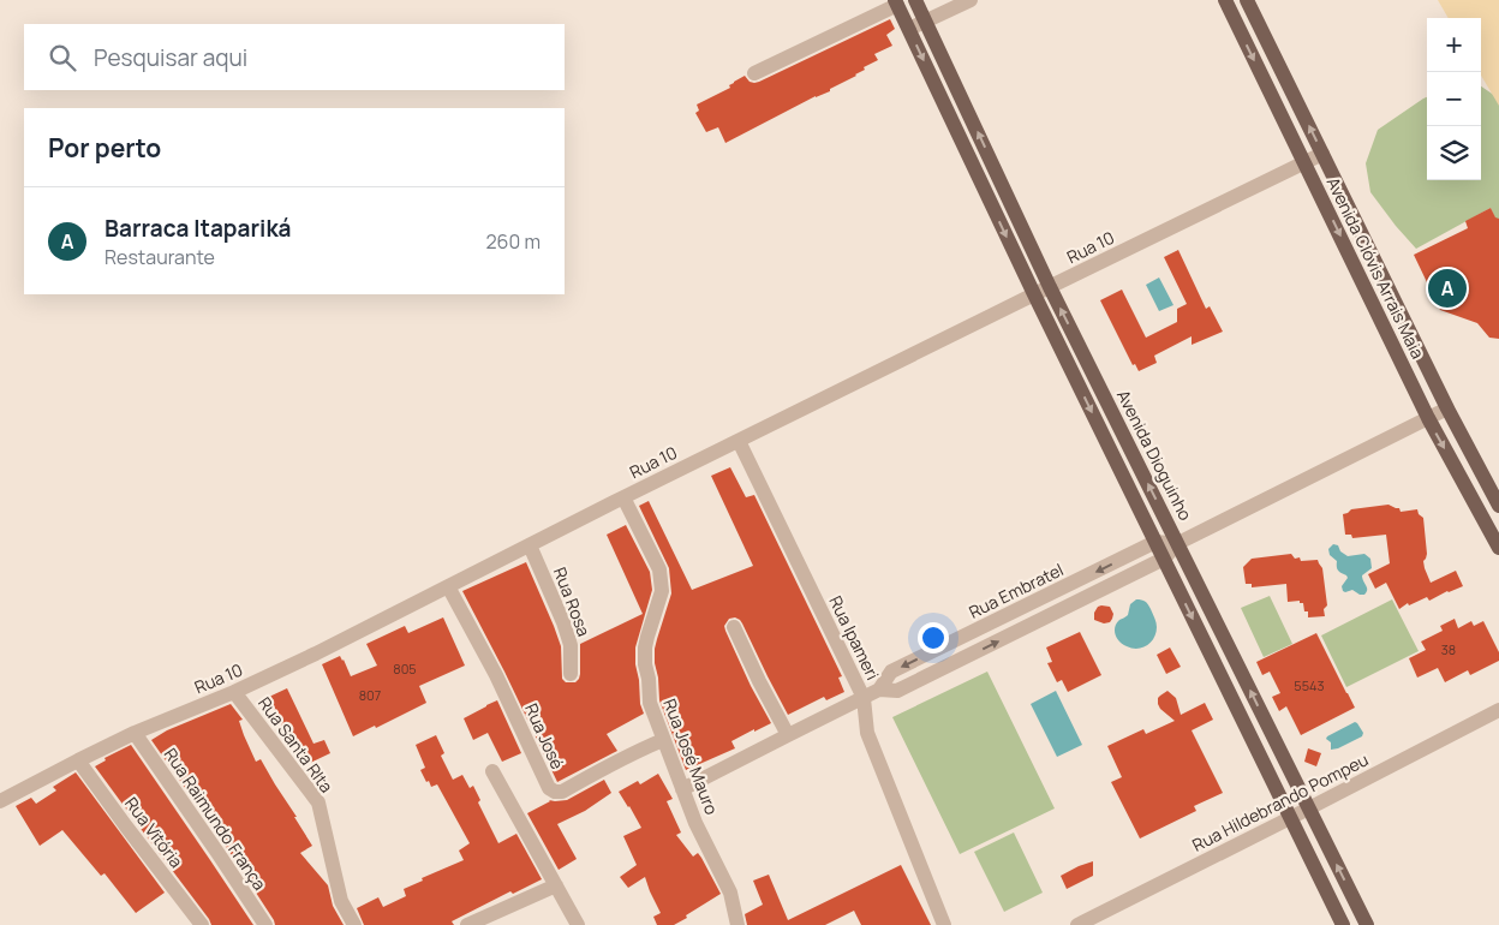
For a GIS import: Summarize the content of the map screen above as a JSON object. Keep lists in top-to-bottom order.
{
  "streets": {
    "main road": ["Avenida Clóvis Arrais Maia", "Avenida Dioguinho"],
    "street": [
      "Rua 10",
      "Rua Embratel",
      "Rua Rosa",
      "Rua Ipameri",
      "Rua José",
      "Rua Santa RIta",
      "Rua José Mauro",
      "Rua Hildebrando Pompeu",
      "Rua Raimundo França",
      "Rua Vitória"
    ]
  },
  "crossings": [
    ["Rua 10", "Avenida Clóvis Arrais Maia"],
    ["Rua 10", "Avenida Dioguinho"],
    ["Rua 10", "Rua Rosa"],
    ["Rua 10", "Rua Ipameri"],
    ["Rua 10", "Rua José"],
    ["Rua 10", "Rua Santa RIta"],
    ["Rua 10", "Rua José Mauro"],
    ["Rua 10", "Rua Raimundo França"],
    ["Rua 10", "Rua Vitória"],
    ["Avenida Clóvis Arrais Maia", "Rua Embratel"],
    ["Avenida Dioguinho", "Rua Embratel"],
    ["Avenida Dioguinho", "Rua Hildebrando Pompeu"],
    ["Rua Embratel", "Rua Ipameri"],
    ["Rua Embratel", "Rua José Mauro"],
    ["Rua José", "Rua José Mauro"]
  ],
  "house_numbers": [
    "38",
    "805",
    "5543",
    "807"
  ],
  "page": {
    "map_buttons": ["+", "−"],
    "search": "Pesquisar aqui",
    "heading": "Por perto",
    "list": [
      {
        "mark": "A",
        "name": "Barraca Itapariká",
        "note": "Restaurante",
        "value": "260 m"
      }
    ],
    "pins": "A"
  }
}
